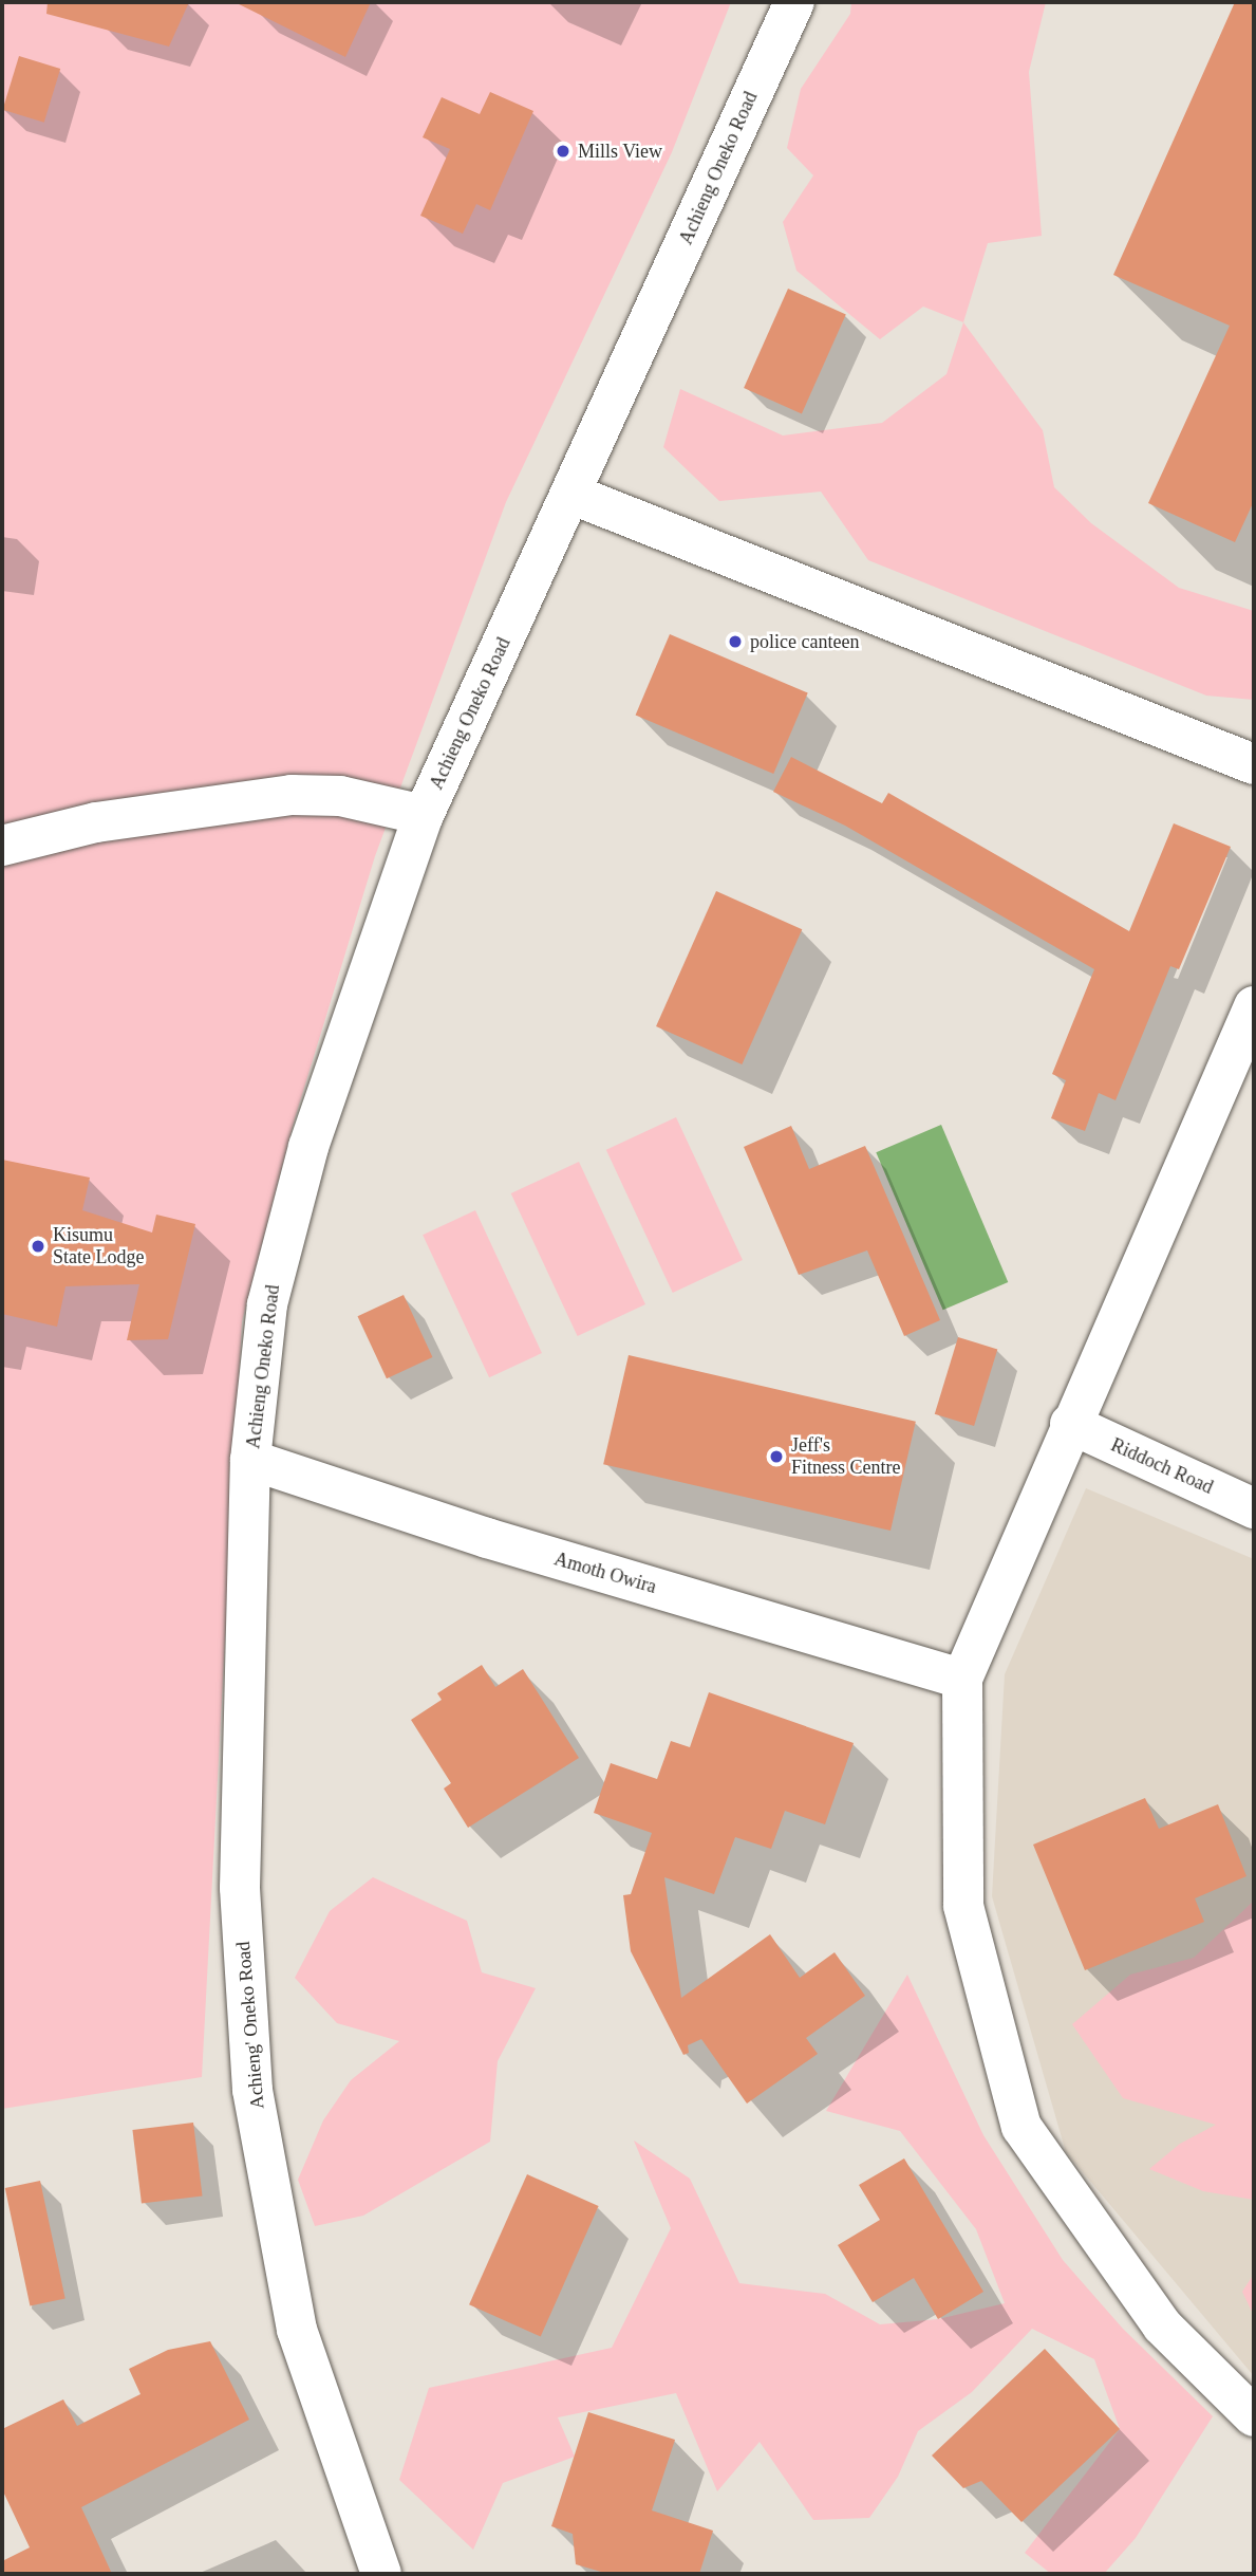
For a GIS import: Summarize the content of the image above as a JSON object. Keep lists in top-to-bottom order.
{
  "streets": {
    "street": [
      "Achieng Oneko Road",
      "Riddoch Road",
      "Amoth Owira",
      "Achieng' Oneko Road"
    ]
  },
  "crossings": [
    ["Achieng Oneko Road", "Amoth Owira"],
    ["Achieng Oneko Road", "Achieng' Oneko Road"],
    ["Amoth Owira", "Achieng' Oneko Road"]
  ],
  "places": [
    "Mills View",
    "police canteen",
    "Kisumu State Lodge",
    "Jeff's Fitness Centre"
  ]
}
